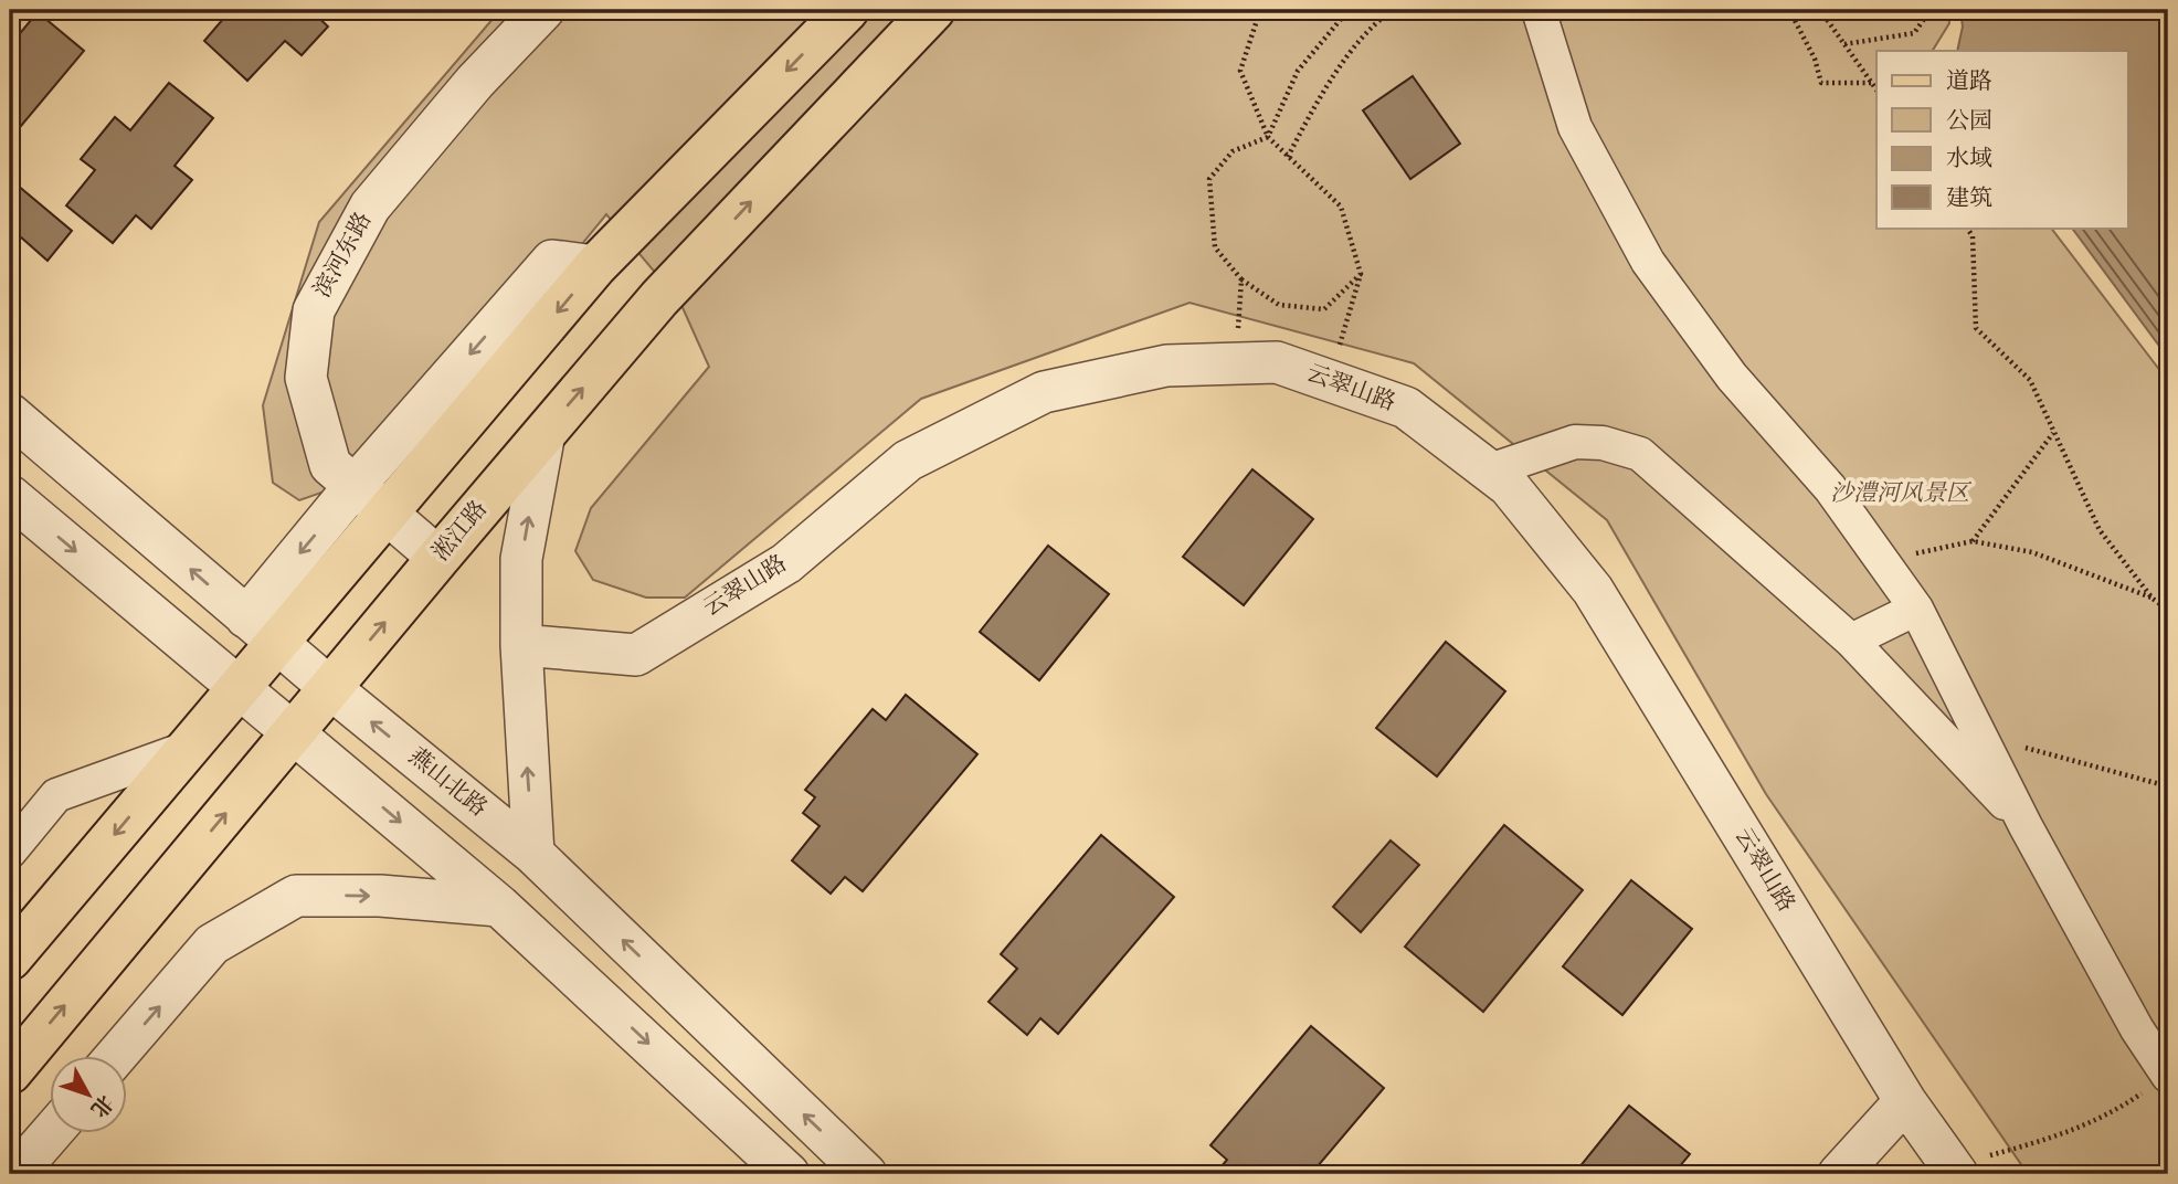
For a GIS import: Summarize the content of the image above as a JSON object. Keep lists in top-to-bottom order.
{
  "streets": {
    "main road": ["淞江路"],
    "street": ["滨河东路", "云翠山路", "燕山北路"]
  },
  "crossings": [
    ["滨河东路", "淞江路"],
    ["淞江路", "燕山北路"]
  ],
  "parks": ["沙澧河风景区"],
  "legend": [
    "道路",
    "公园",
    "水域",
    "建筑"
  ],
  "north": "bottom right"
}
